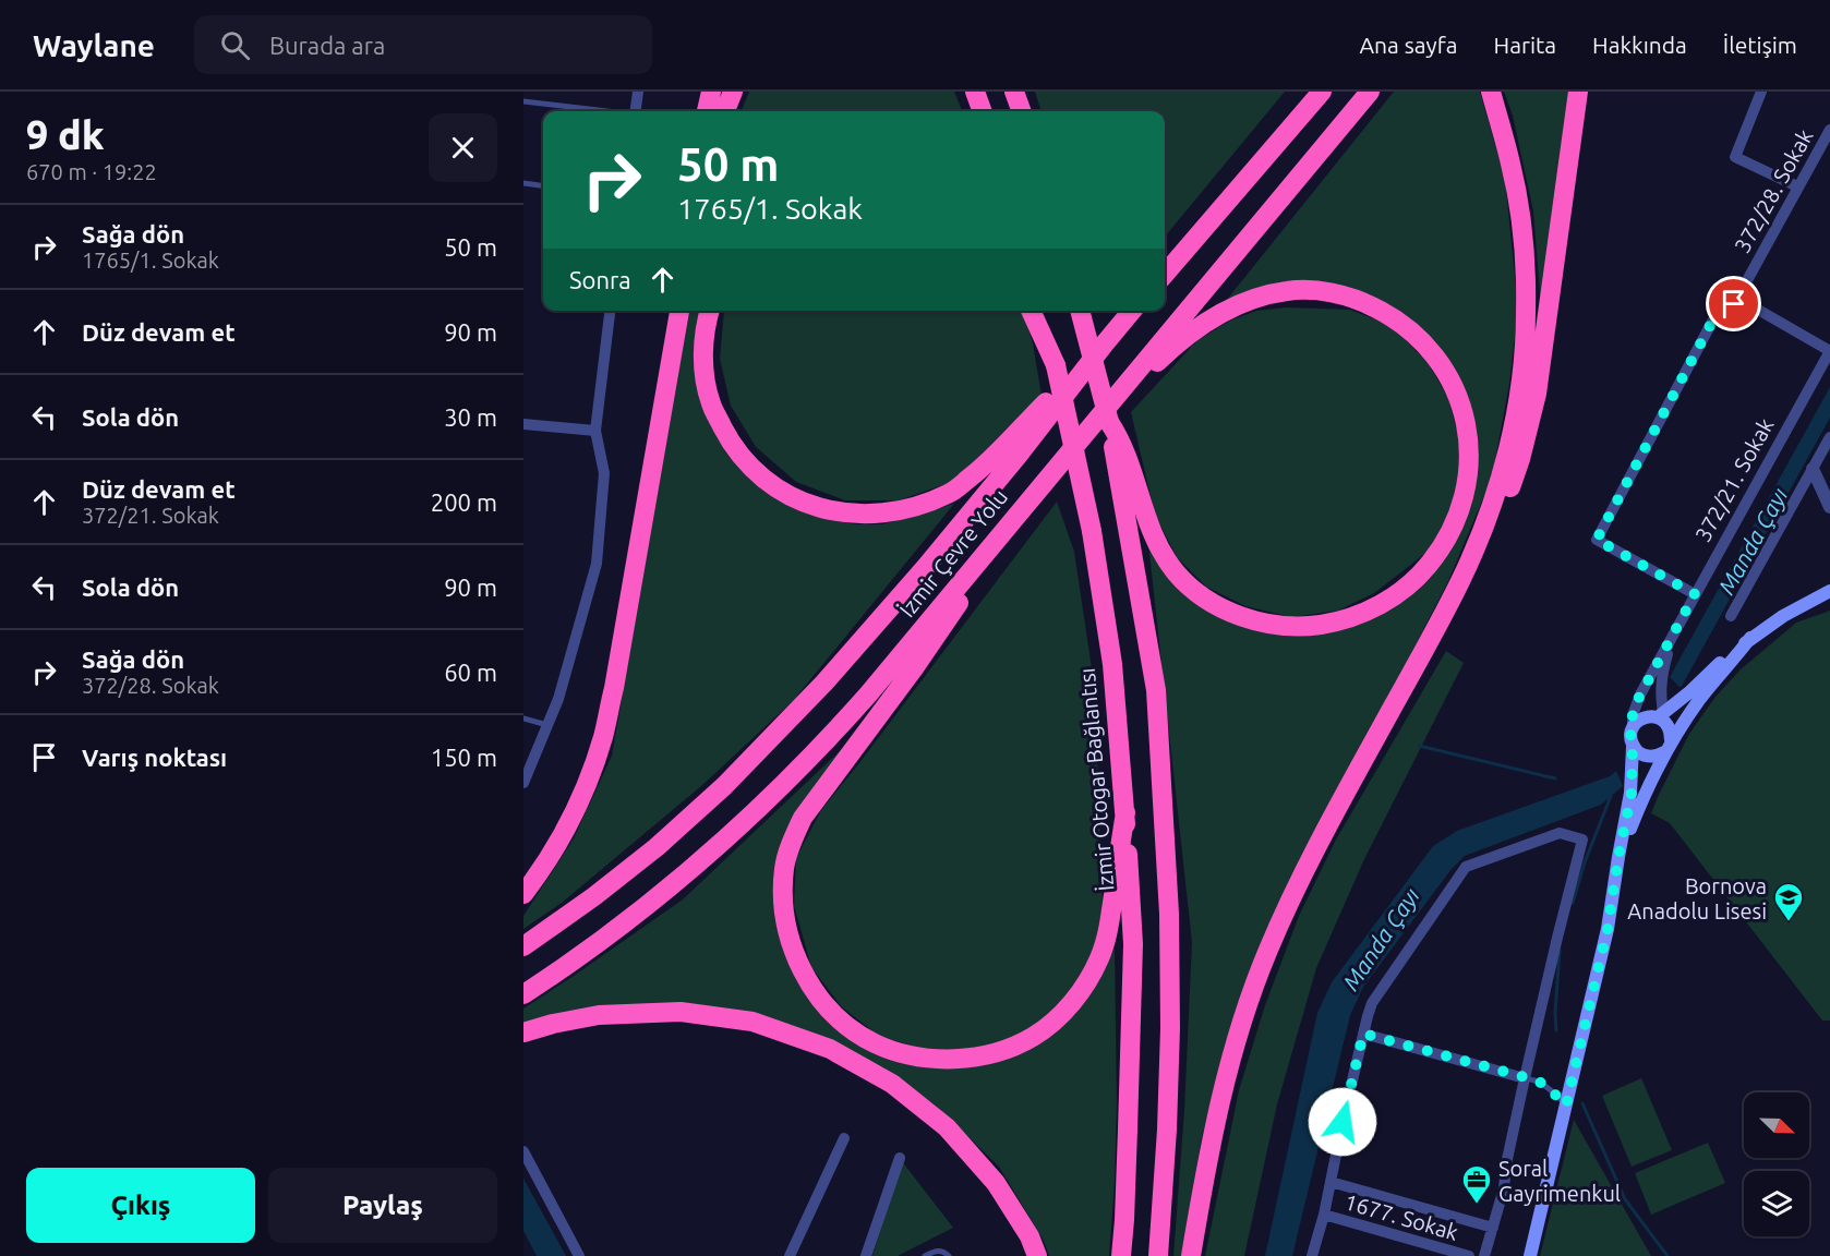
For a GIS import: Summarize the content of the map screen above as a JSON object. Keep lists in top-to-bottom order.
{
  "streets": {
    "highway": ["İzmir Çevre Yolu", "İzmir Otogar Bağlantısı"],
    "street": ["372/28. Sokak", "372/21. Sokak", "1677. Sokak"]
  },
  "crossings": [
    ["372/28. Sokak", "372/21. Sokak"]
  ],
  "water": ["Manda Çayı"],
  "places": {
    "school or university": ["Bornova Anadolu Lisesi"],
    "office": ["Soral Gayrimenkul"]
  },
  "north": "bottom right",
  "page": {
    "header": "Waylane",
    "search": "Burada ara",
    "nav": [
      "Ana sayfa",
      "Harita",
      "Hakkında",
      "İletişim"
    ],
    "heading": ["9 dk", "670 m · 19:22"],
    "turn": ["50 m", "1765/1. Sokak"],
    "list": [
      {
        "name": "Sağa dön",
        "note": "1765/1. Sokak",
        "value": "50 m"
      },
      {
        "name": "Düz devam et",
        "value": "90 m"
      },
      {
        "name": "Sola dön",
        "value": "30 m"
      },
      {
        "name": "Düz devam et",
        "note": "372/21. Sokak",
        "value": "200 m"
      },
      {
        "name": "Sola dön",
        "value": "90 m"
      },
      {
        "name": "Sağa dön",
        "note": "372/28. Sokak",
        "value": "60 m"
      },
      {
        "name": "Varış noktası",
        "value": "150 m"
      }
    ],
    "then": "Sonra",
    "buttons": ["Çıkış", "Paylaş"]
  }
}
